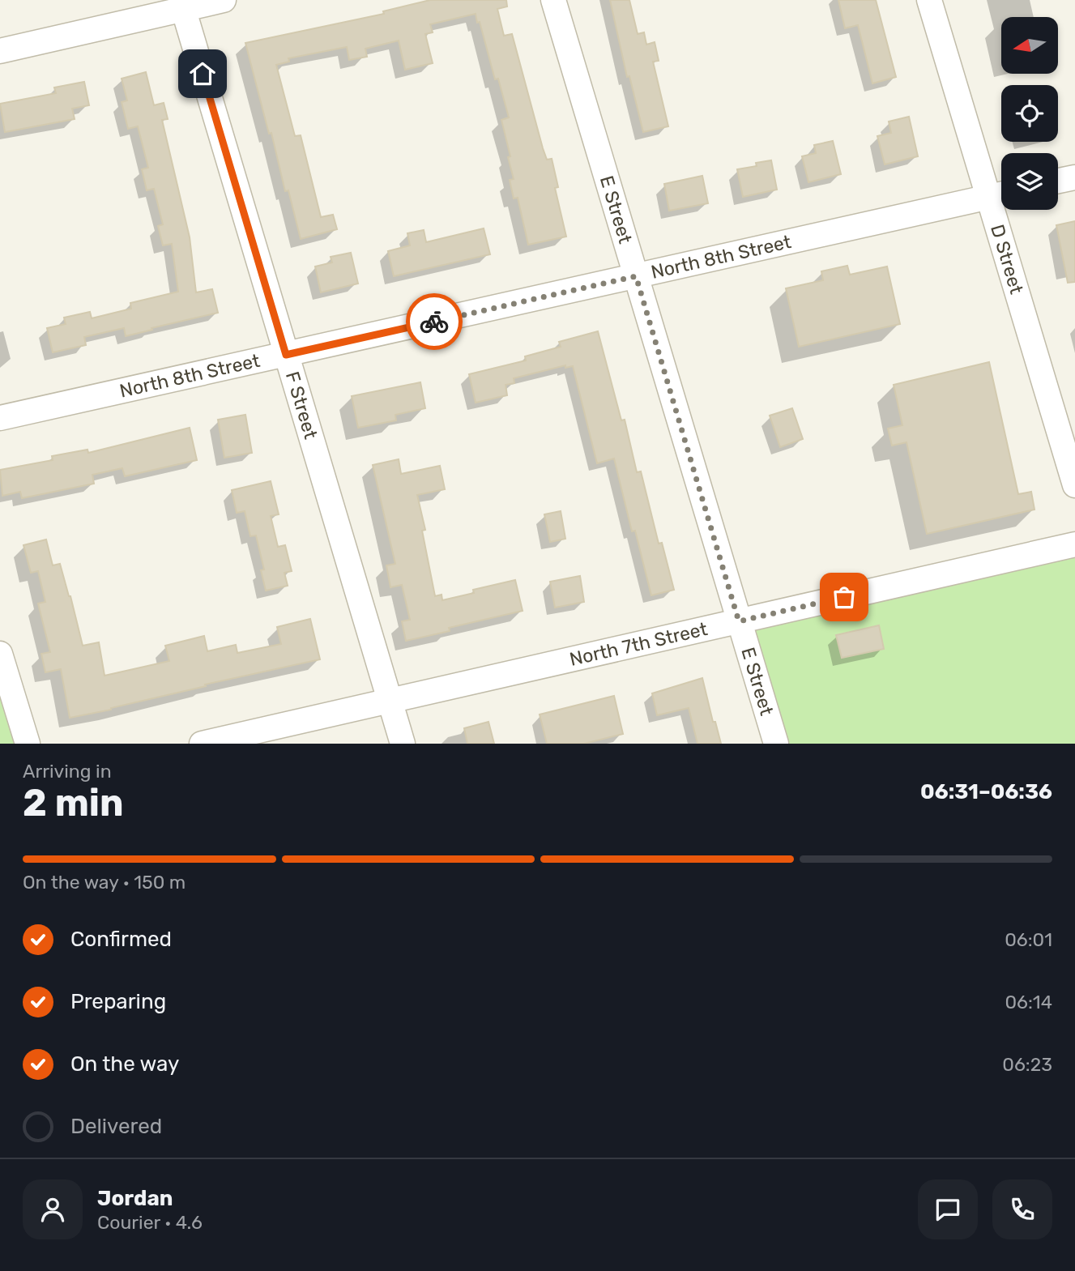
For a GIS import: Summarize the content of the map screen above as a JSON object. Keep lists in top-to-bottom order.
{
  "streets": {
    "street": [
      "E Street",
      "North 8th Street",
      "D Street",
      "F Street",
      "North 7th Street"
    ]
  },
  "crossings": [
    ["E Street", "North 8th Street"],
    ["E Street", "North 7th Street"],
    ["North 8th Street", "D Street"],
    ["North 8th Street", "F Street"],
    ["F Street", "North 7th Street"]
  ],
  "north": "left",
  "page": {
    "heading": ["2 min", "Arriving in", "06:31–06:36"],
    "panel": ["Jordan", "Courier · 4.6"],
    "bar": "On the way · 150 m",
    "list": [
      ["Confirmed", "06:01"],
      ["Preparing", "06:14"],
      ["On the way", "06:23"],
      "Delivered"
    ]
  }
}
